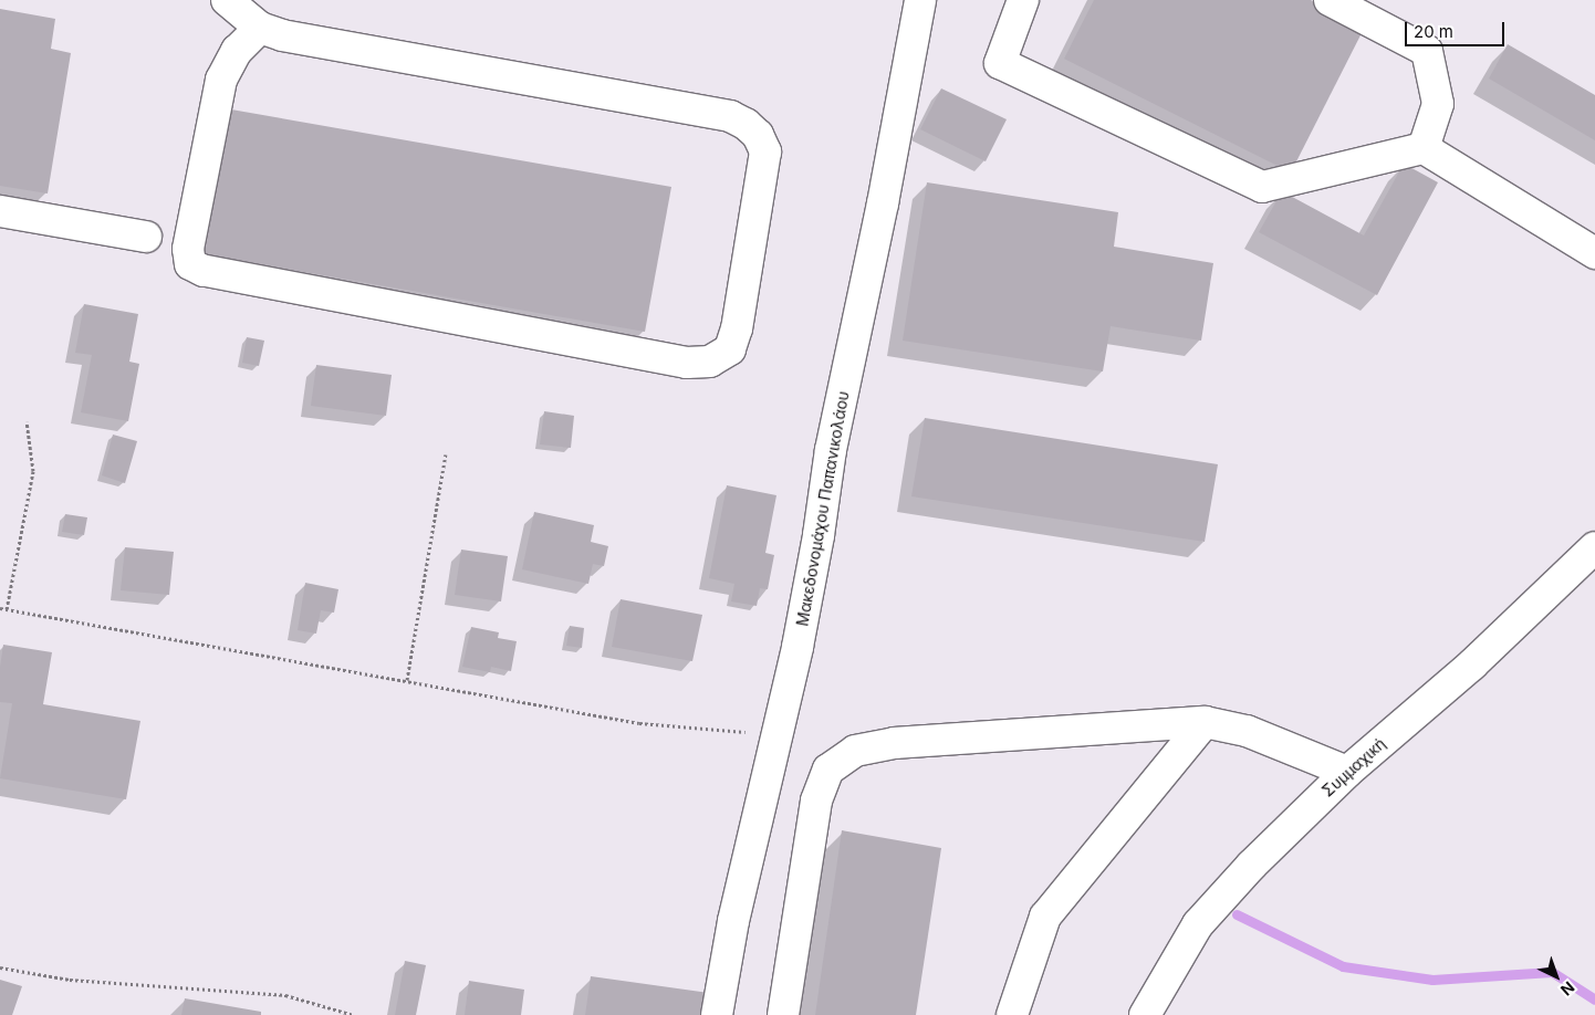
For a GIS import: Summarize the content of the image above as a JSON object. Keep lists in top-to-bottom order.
{
  "streets": {
    "street": ["Μακεδονομάχου Παπανικολάου", "Συμμαχική"]
  },
  "scale_bar": "20 m",
  "north": "bottom right"
}
